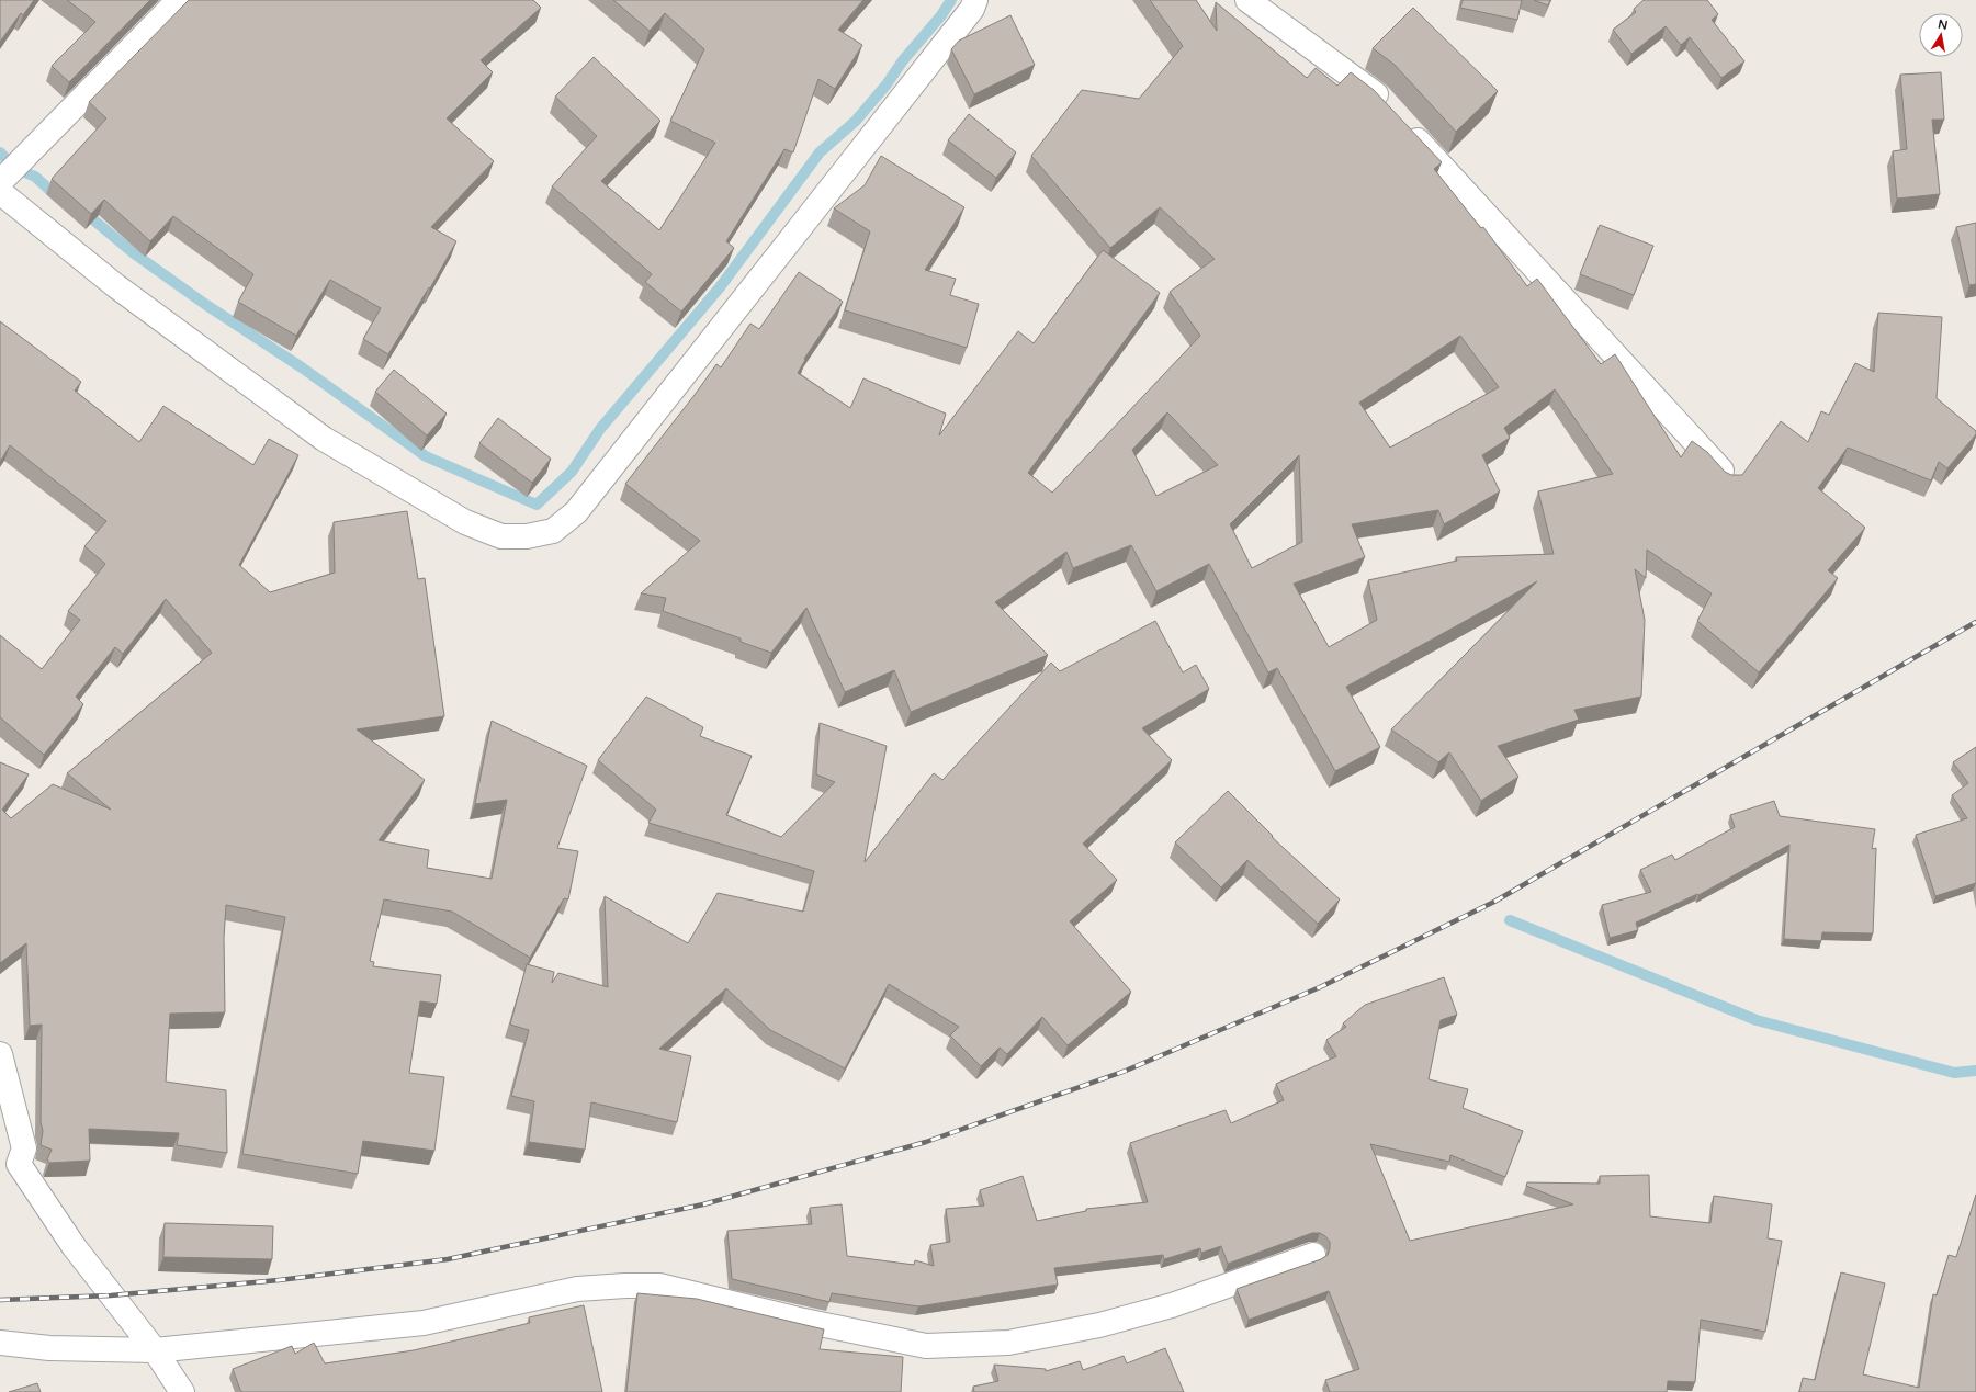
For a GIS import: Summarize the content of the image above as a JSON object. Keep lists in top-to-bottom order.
{
  "north": "top"
}
